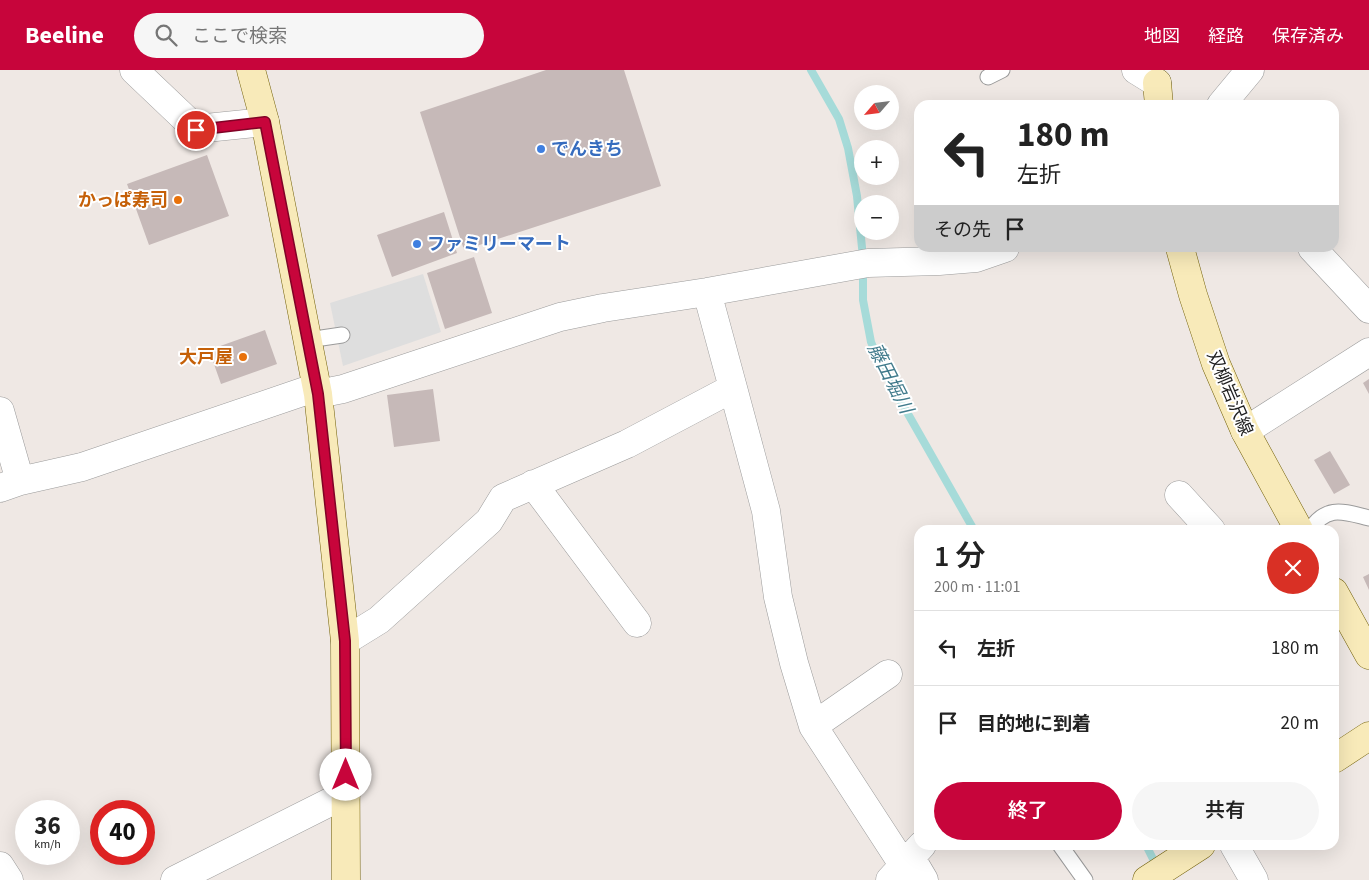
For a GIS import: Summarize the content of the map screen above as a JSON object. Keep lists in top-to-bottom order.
{
  "streets": {
    "street": ["双柳岩沢線"]
  },
  "water": ["藤田堀川"],
  "places": [
    "でんきち",
    "かっぱ寿司",
    "ファミリーマート",
    "大戸屋"
  ],
  "north": "bottom left",
  "page": {
    "header": "Beeline",
    "search": "ここで検索",
    "nav": ["地図", "経路", "保存済み"],
    "map_buttons": ["+", "−"],
    "turn": ["180 m", "左折"],
    "then": "その先",
    "heading": ["1 分", "200 m · 11:01"],
    "list": [
      {
        "name": "左折",
        "value": "180 m"
      },
      {
        "name": "目的地に到着",
        "value": "20 m"
      }
    ],
    "buttons": ["終了", "共有"],
    "speed": "36 km/h",
    "limit": "40"
  }
}
